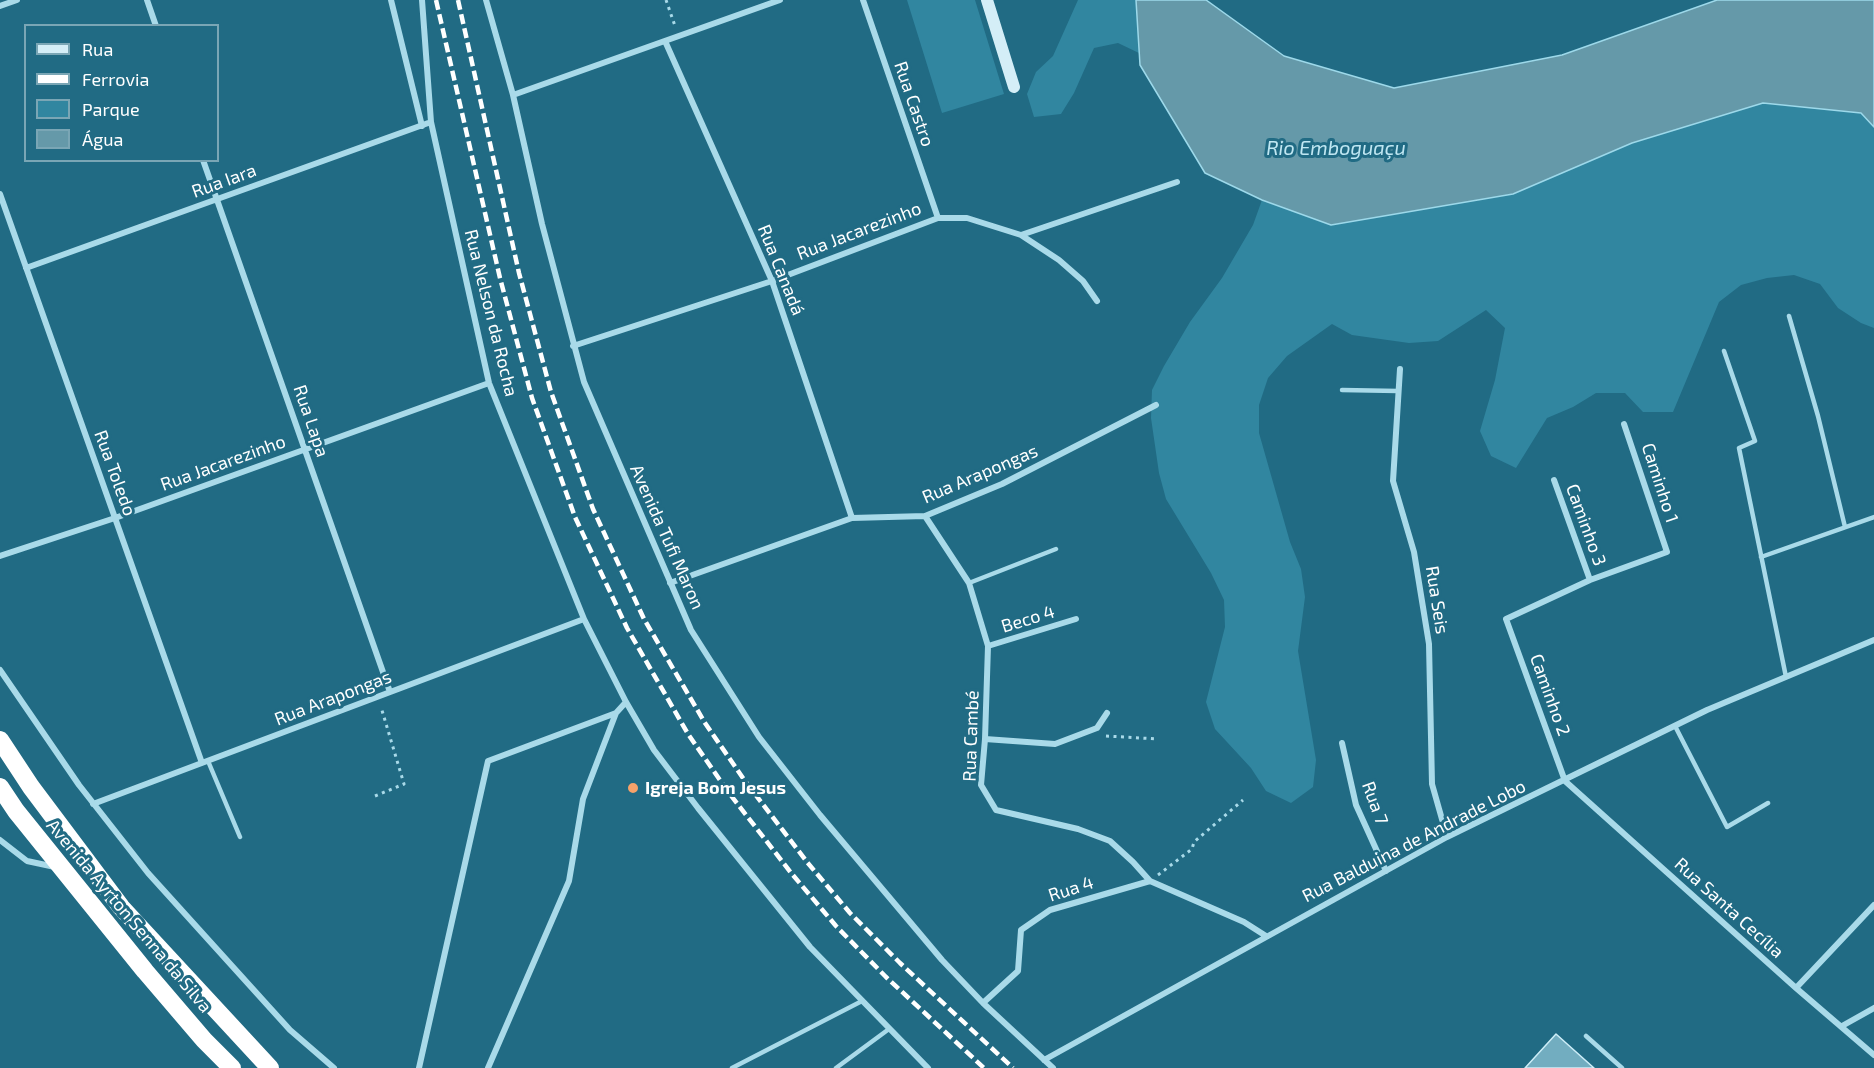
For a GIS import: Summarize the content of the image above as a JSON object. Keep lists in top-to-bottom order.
{
  "streets": {
    "highway": ["Avenida Ayrton Senna da Silva"],
    "street": [
      "Rua Castro",
      "Rua Iara",
      "Rua Jacarezinho",
      "Rua Canadá",
      "Rua Nelson da Rocha",
      "Rua Lapa",
      "Rua Toledo",
      "Rua Arapongas",
      "Caminho 1",
      "Caminho 3",
      "Avenida Tufi Maron",
      "Rua Seis",
      "Beco 4",
      "Caminho 2",
      "Rua Cambé",
      "Rua 7",
      "Rua Balduina de Andrade Lobo",
      "Rua 4",
      "Rua Santa Cecília"
    ]
  },
  "crossings": [
    ["Rua Castro", "Rua Jacarezinho"],
    ["Rua Iara", "Rua Nelson da Rocha"],
    ["Rua Iara", "Rua Lapa"],
    ["Rua Iara", "Rua Toledo"],
    ["Rua Jacarezinho", "Rua Canadá"],
    ["Rua Jacarezinho", "Rua Nelson da Rocha"],
    ["Rua Jacarezinho", "Rua Lapa"],
    ["Rua Jacarezinho", "Rua Toledo"],
    ["Rua Jacarezinho", "Avenida Tufi Maron"],
    ["Rua Canadá", "Rua Arapongas"],
    ["Rua Nelson da Rocha", "Rua Arapongas"],
    ["Rua Lapa", "Rua Arapongas"],
    ["Rua Toledo", "Rua Arapongas"],
    ["Rua Arapongas", "Avenida Tufi Maron"],
    ["Rua Arapongas", "Rua Cambé"],
    ["Caminho 1", "Caminho 3"],
    ["Caminho 1", "Caminho 2"],
    ["Caminho 3", "Caminho 2"],
    ["Avenida Tufi Maron", "Rua Balduina de Andrade Lobo"],
    ["Avenida Tufi Maron", "Rua 4"],
    ["Rua Seis", "Rua Balduina de Andrade Lobo"],
    ["Beco 4", "Rua Cambé"],
    ["Caminho 2", "Rua Balduina de Andrade Lobo"],
    ["Caminho 2", "Rua Santa Cecília"],
    ["Rua Cambé", "Rua Balduina de Andrade Lobo"],
    ["Rua Cambé", "Rua 4"],
    ["Rua 7", "Rua Balduina de Andrade Lobo"],
    ["Rua Balduina de Andrade Lobo", "Rua Santa Cecília"]
  ],
  "water": ["Rio Emboguaçu"],
  "places": ["Igreja Bom Jesus"],
  "legend": [
    "Rua",
    "Ferrovia",
    "Parque",
    "Água"
  ]
}
